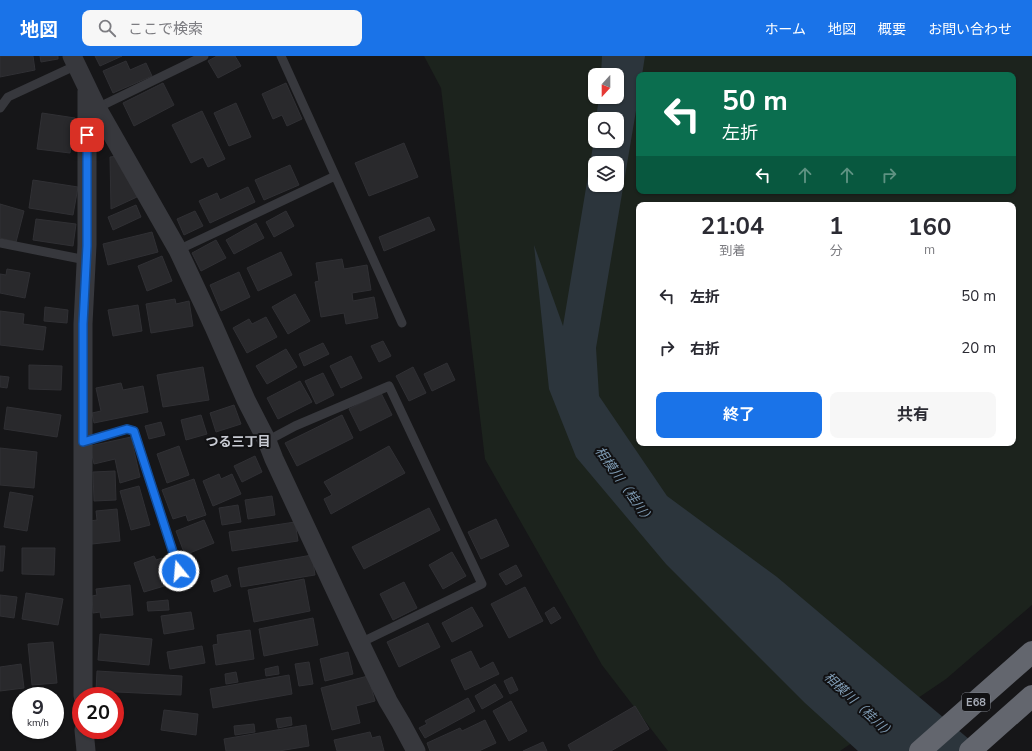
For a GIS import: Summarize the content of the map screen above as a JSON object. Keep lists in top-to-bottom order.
{
  "streets": {
    "highway": ["E68"]
  },
  "districts": ["つる三丁目"],
  "water": ["相模川（桂川）"],
  "north": "bottom",
  "page": {
    "header": "地図",
    "search": "ここで検索",
    "nav": [
      "ホーム",
      "地図",
      "概要",
      "お問い合わせ"
    ],
    "turn": ["50 m", "左折"],
    "eta": [
      "21:04",
      "到着",
      "1",
      "分",
      "160",
      "m"
    ],
    "list": [
      {
        "name": "左折",
        "value": "50 m"
      },
      {
        "name": "右折",
        "value": "20 m"
      }
    ],
    "buttons": ["終了", "共有"],
    "speed": "9 km/h",
    "limit": "20"
  }
}
